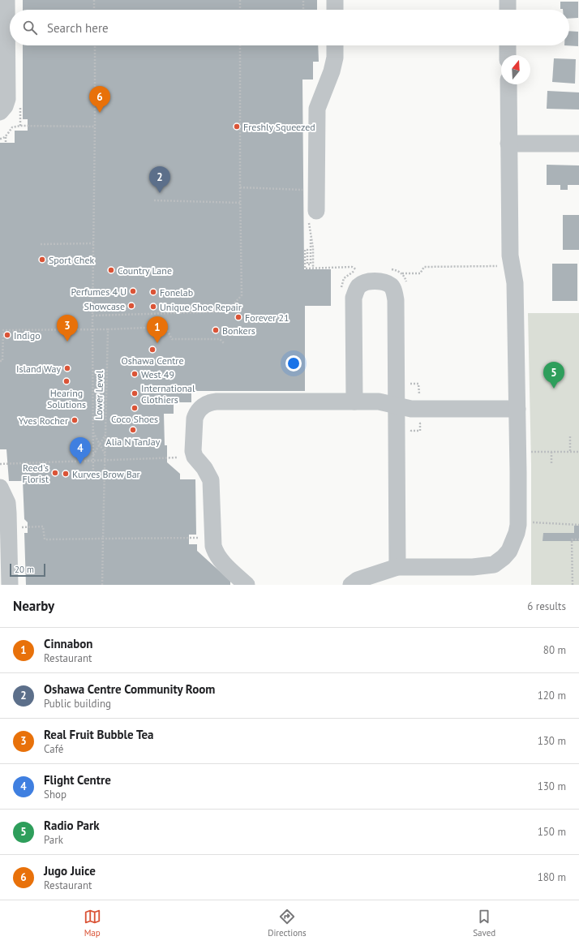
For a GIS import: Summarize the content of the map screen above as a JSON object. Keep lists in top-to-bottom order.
{
  "streets": {
    "path": ["Lower Level"]
  },
  "places": [
    "Freshly Squeezed",
    "Sport Chek",
    "Country Lane",
    "Perfumes 4 U",
    "Fonelab",
    "Showcase",
    "Unique Shoe Repair",
    "Forever 21",
    "Bonkers",
    "Indigo",
    "Oshawa Centre",
    "Island Way",
    "West 49",
    "Hearing Solutions",
    "International Clothiers",
    "Coco Shoes",
    "Yves Rocher",
    "Alia N TanJay",
    "Reed's Florist",
    "Kurves Brow Bar"
  ],
  "scale_bar": "20 m",
  "north": "top",
  "page": {
    "search": "Search here",
    "pins": [
      "6",
      "2",
      "3",
      "1",
      "5",
      "4"
    ],
    "scale": "20 m",
    "heading": ["Nearby", "6 results"],
    "list": [
      {
        "mark": "1",
        "name": "Cinnabon",
        "note": "Restaurant",
        "value": "80 m"
      },
      {
        "mark": "2",
        "name": "Oshawa Centre Community Room",
        "note": "Public building",
        "value": "120 m"
      },
      {
        "mark": "3",
        "name": "Real Fruit Bubble Tea",
        "note": "Café",
        "value": "130 m"
      },
      {
        "mark": "4",
        "name": "Flight Centre",
        "note": "Shop",
        "value": "130 m"
      },
      {
        "mark": "5",
        "name": "Radio Park",
        "note": "Park",
        "value": "150 m"
      },
      {
        "mark": "6",
        "name": "Jugo Juice",
        "note": "Restaurant",
        "value": "180 m"
      }
    ],
    "nav": ["Map", "Directions", "Saved"]
  }
}
